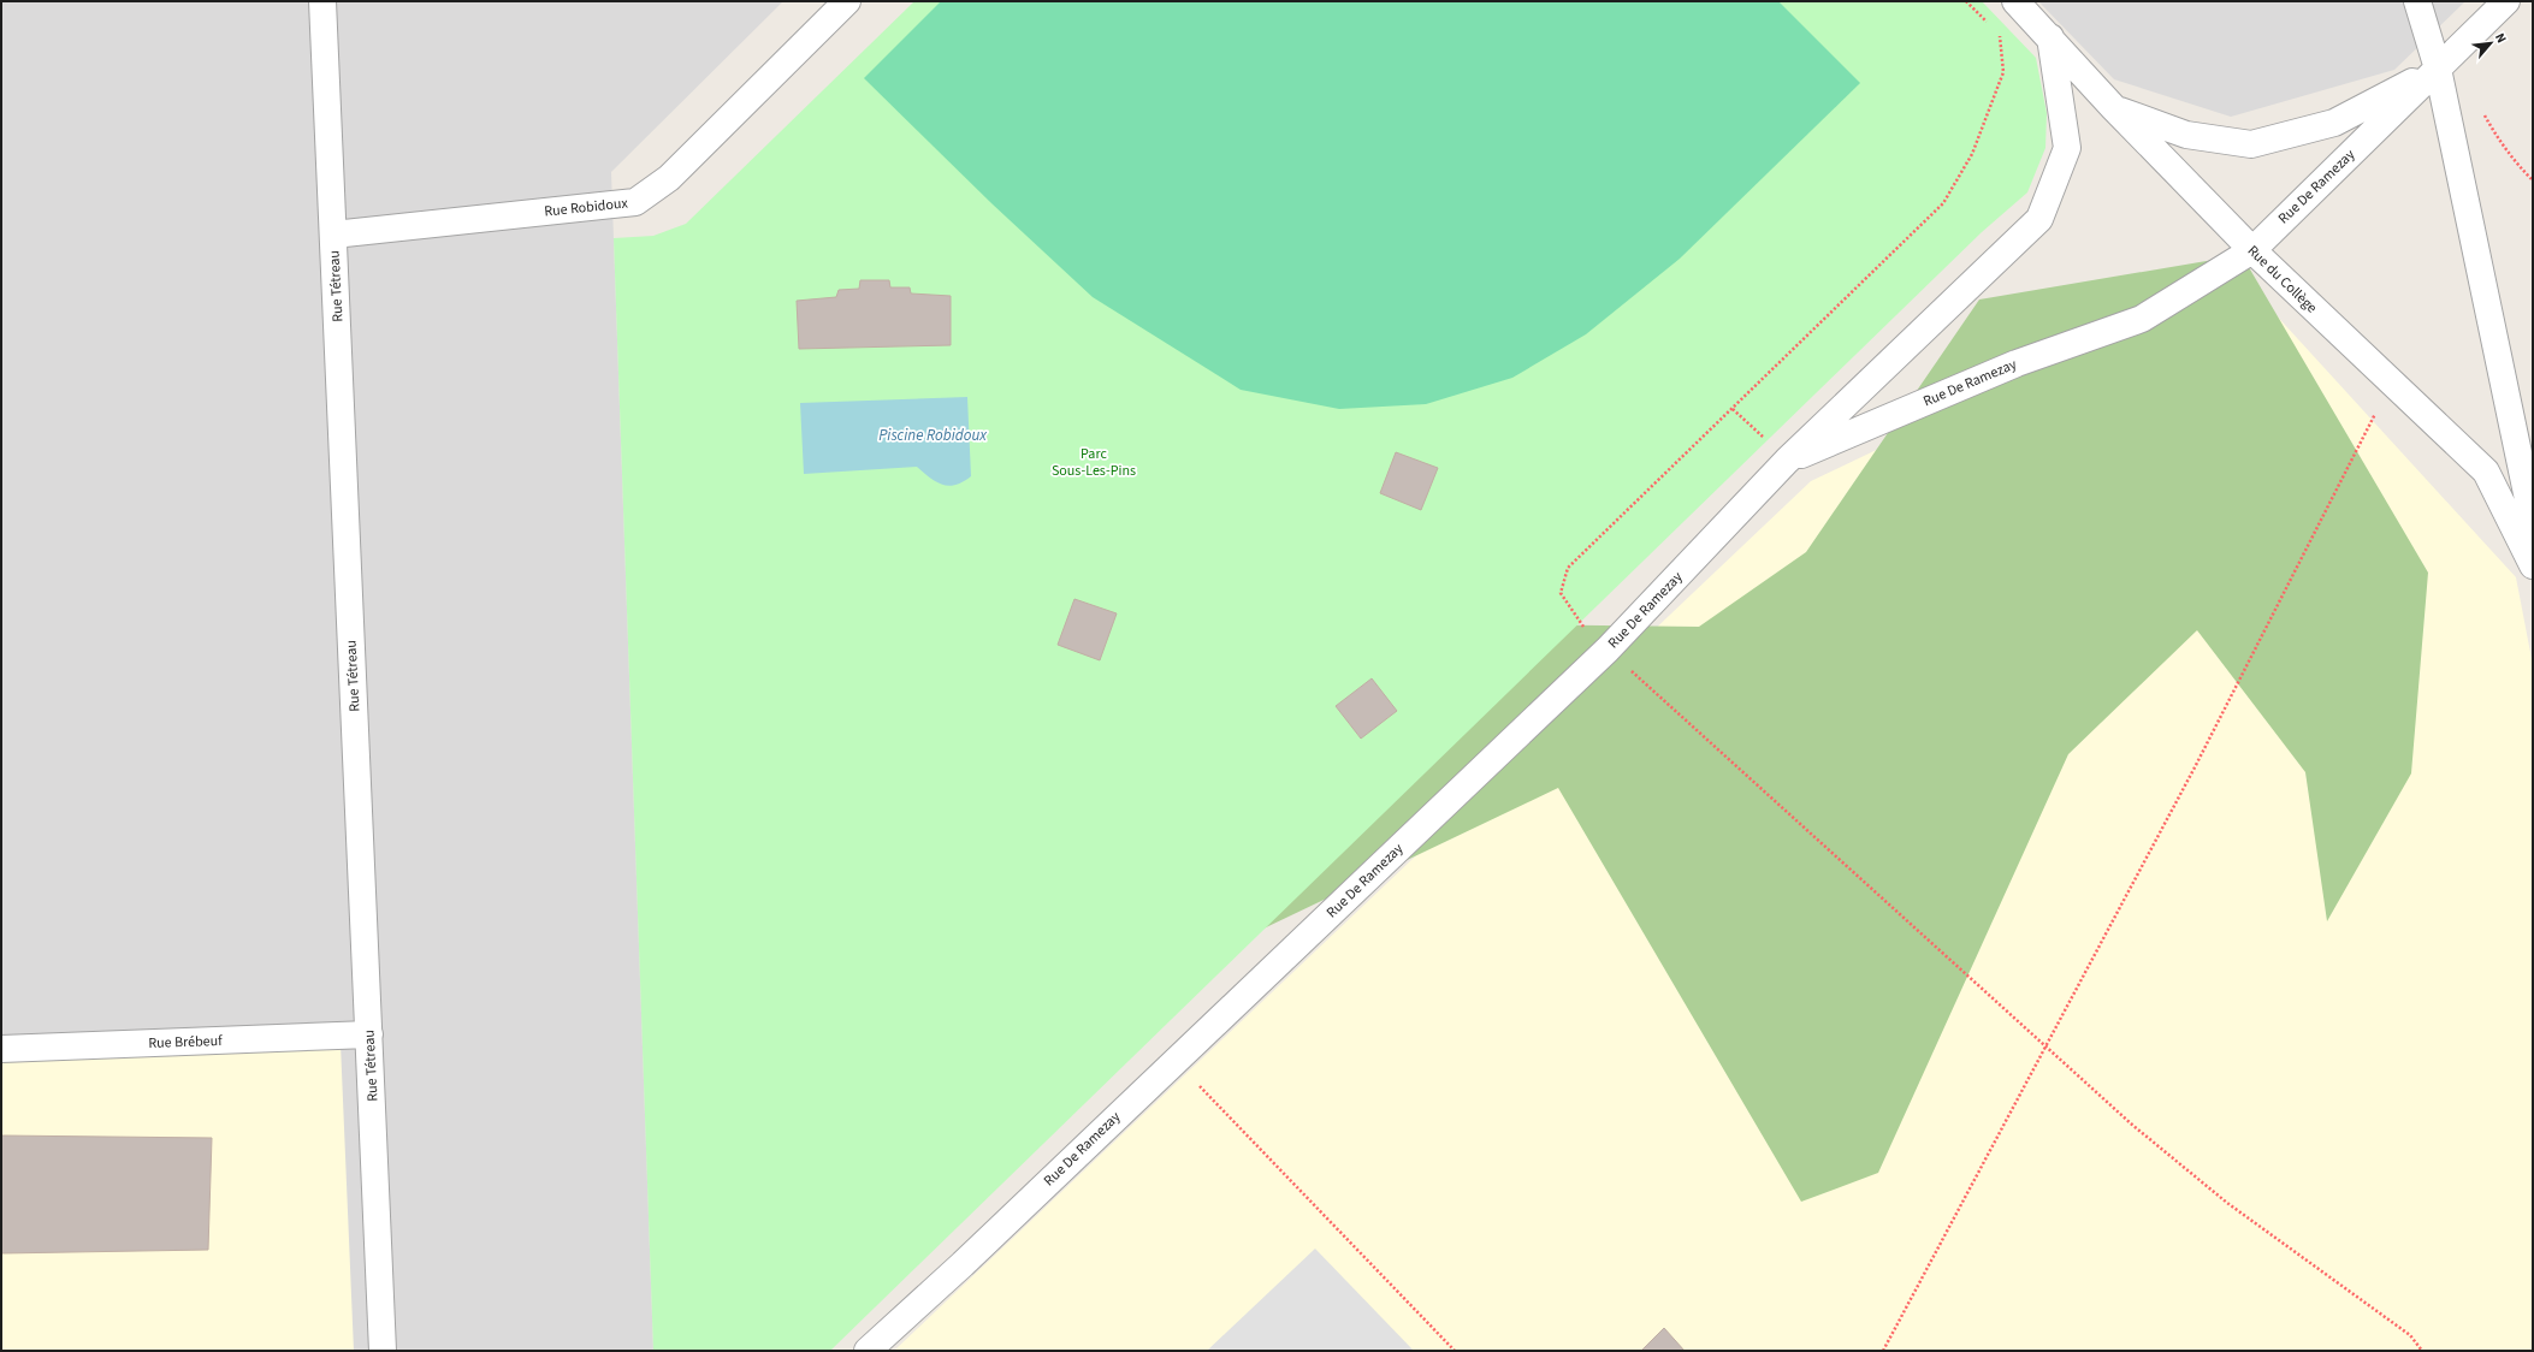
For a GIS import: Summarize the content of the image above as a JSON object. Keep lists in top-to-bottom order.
{
  "streets": {
    "street": [
      "Rue De Ramezay",
      "Rue Robidoux",
      "Rue du Collège",
      "Rue Tétreau",
      "Rue Brébeuf"
    ]
  },
  "crossings": [
    ["Rue De Ramezay", "Rue du Collège"],
    ["Rue Robidoux", "Rue Tétreau"],
    ["Rue Tétreau", "Rue Brébeuf"]
  ],
  "water": ["Piscine Robidoux"],
  "parks": ["Parc Sous-Les-Pins"],
  "north": "top right"
}
